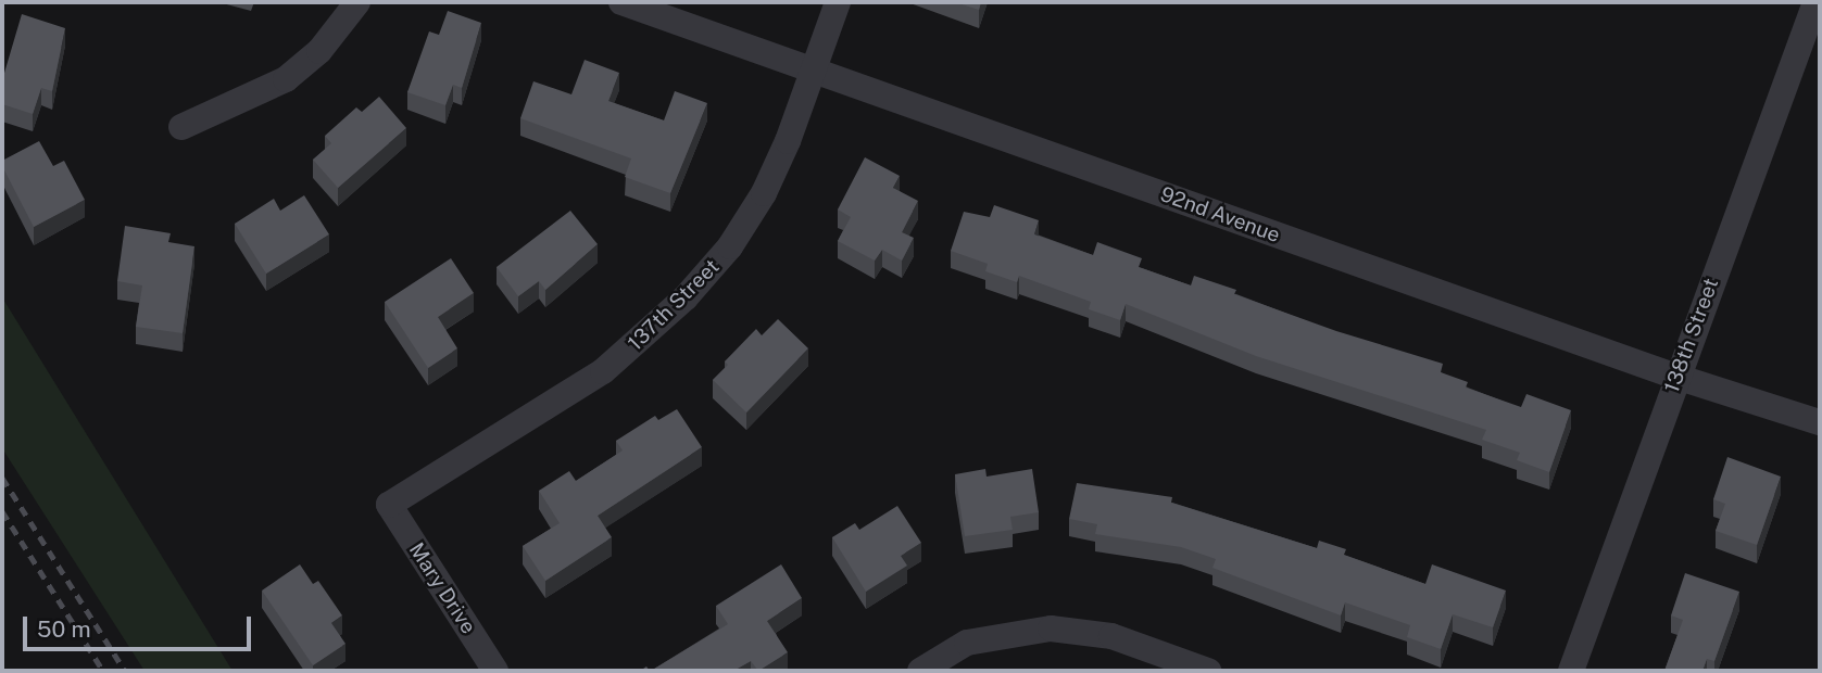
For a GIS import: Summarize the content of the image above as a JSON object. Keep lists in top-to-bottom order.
{
  "streets": {
    "street": [
      "92nd Avenue",
      "137th Street",
      "138th Street",
      "Mary Drive"
    ]
  },
  "crossings": [
    ["92nd Avenue", "137th Street"],
    ["92nd Avenue", "138th Street"],
    ["137th Street", "Mary Drive"]
  ],
  "scale_bar": "50 m"
}
